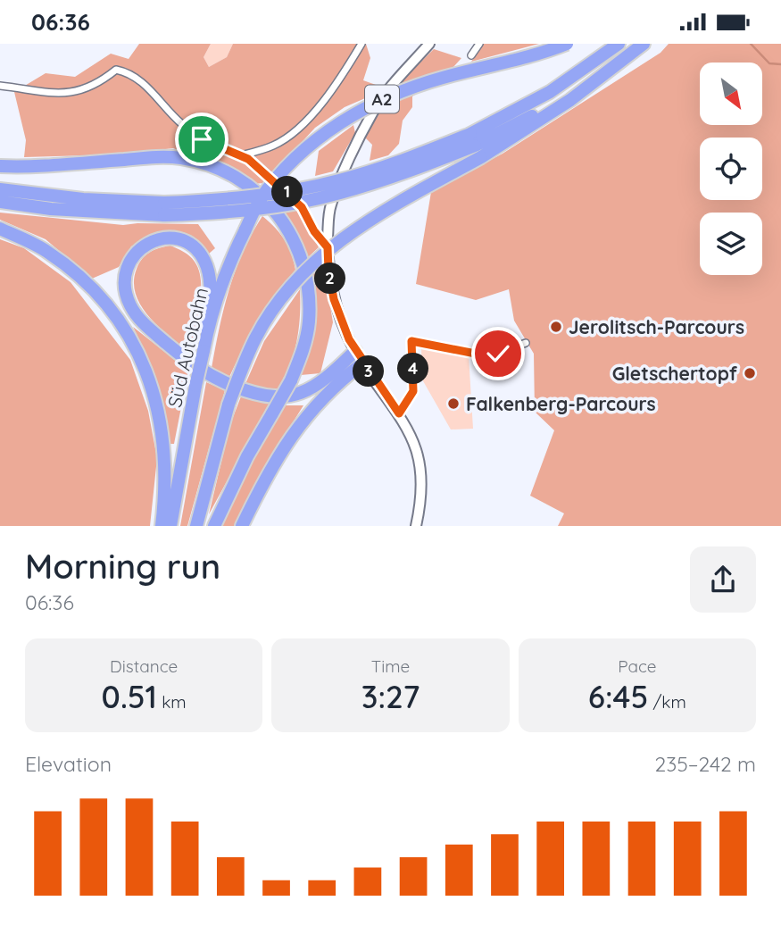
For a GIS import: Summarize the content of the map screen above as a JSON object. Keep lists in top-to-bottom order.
{
  "streets": {
    "highway": ["A2", "Süd Autobahn"]
  },
  "places": ["Jerolitsch-Parcours", "Gletschertopf", "Falkenberg-Parcours"],
  "north": "bottom right",
  "page": {
    "status": "06:36",
    "pins": [
      "1",
      "2",
      "4",
      "3"
    ],
    "heading": ["Morning run", "06:36"],
    "stats": [
      ["Distance", "0.51 km"],
      ["Time", "3:27"],
      ["Pace", "6:45 /km"]
    ],
    "chart": ["Elevation", "235–242 m"]
  }
}
